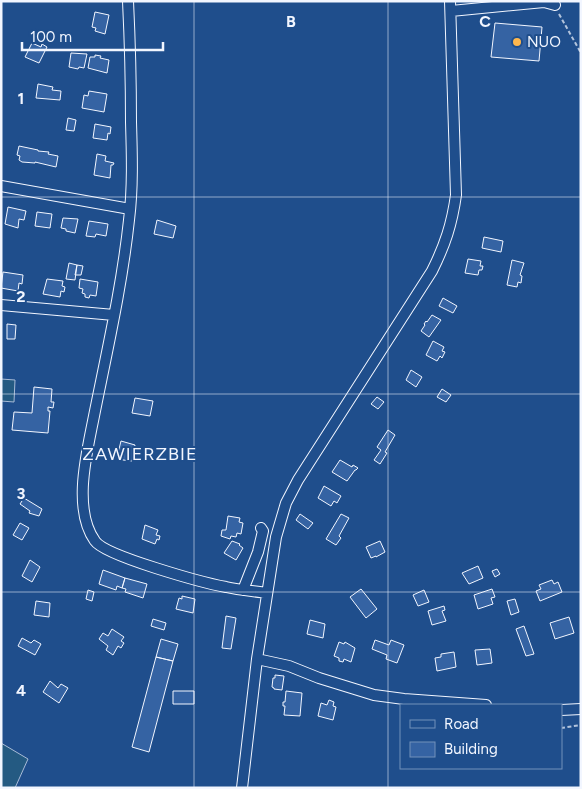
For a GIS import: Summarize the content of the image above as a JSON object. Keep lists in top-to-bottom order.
{
  "districts": ["ZAWIERZBIE"],
  "places": ["NUO"],
  "legend": ["Road", "Building"],
  "scale_bar": "100 m",
  "grid": {
    "columns": ["B", "C"],
    "rows": [
      "1",
      "2",
      "3",
      "4"
    ]
  }
}
